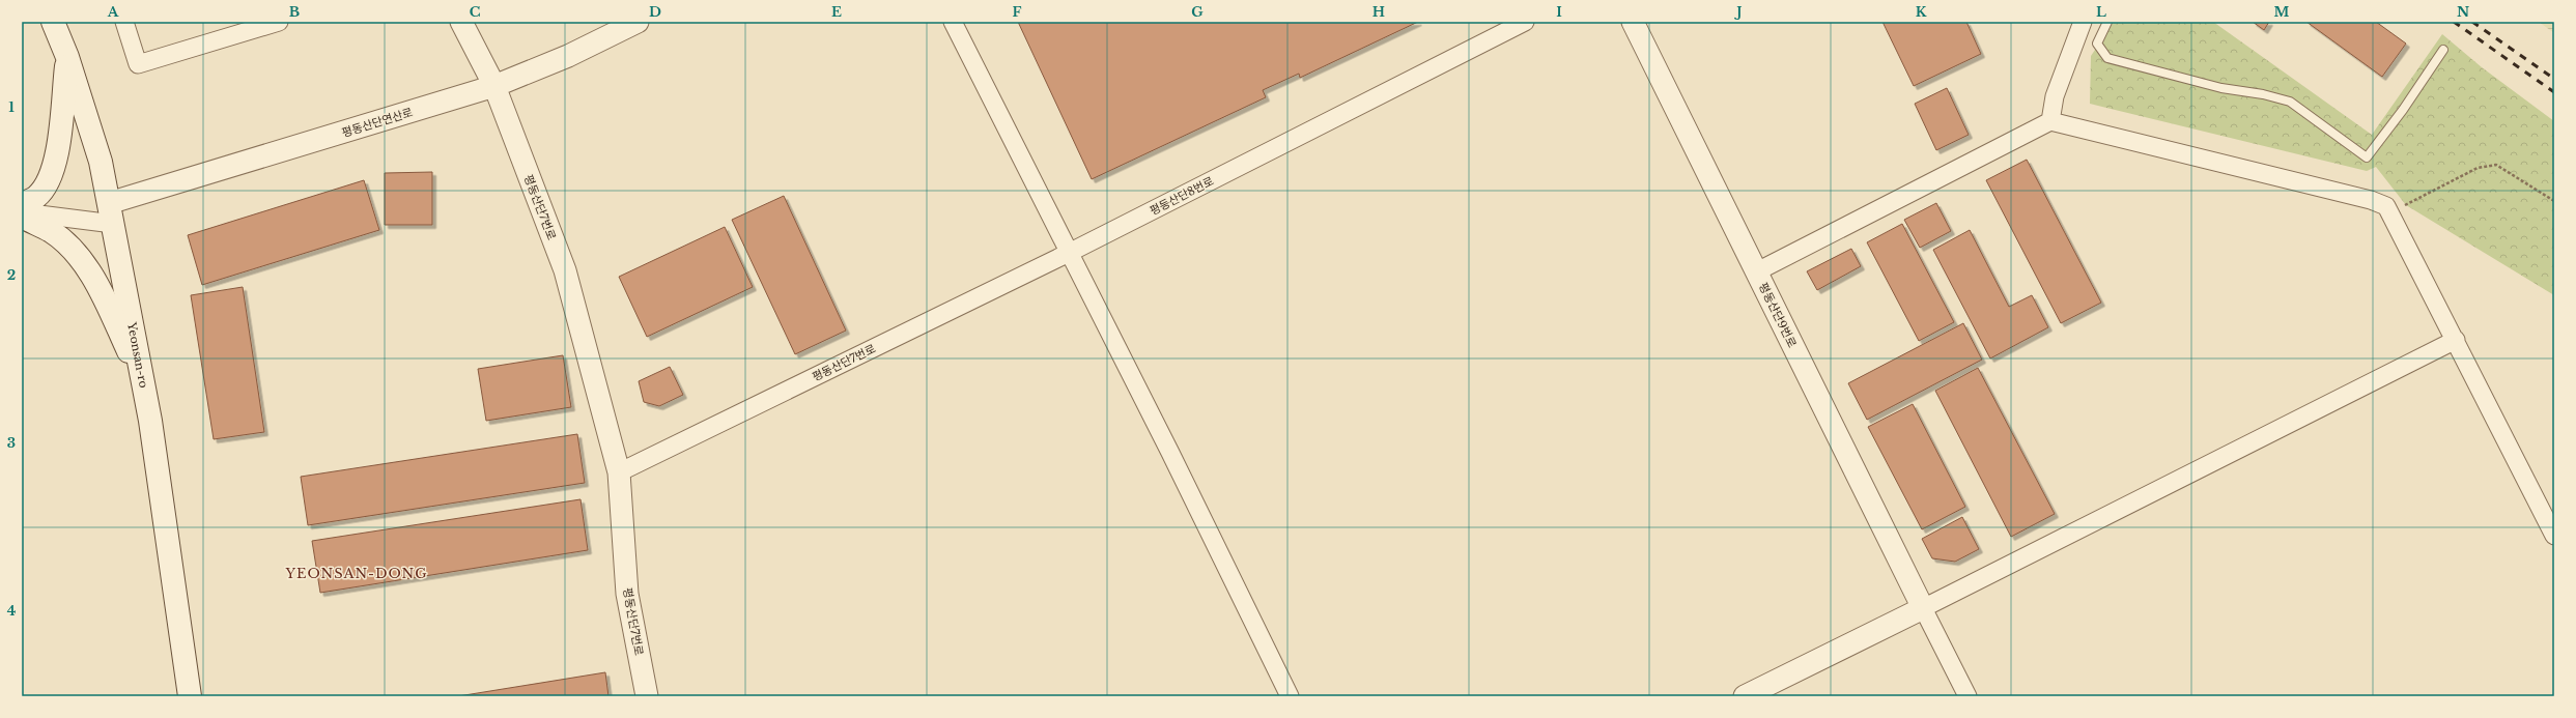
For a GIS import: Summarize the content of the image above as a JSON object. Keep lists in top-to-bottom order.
{
  "streets": {
    "main road": ["Yeonsan-ro"],
    "street": [
      "평동산단연산로",
      "평동산단8번로",
      "평동산단7번로",
      "평동산단9번로"
    ]
  },
  "crossings": [
    ["평동산단연산로", "평동산단7번로"],
    ["평동산단연산로", "Yeonsan-ro"],
    ["평동산단8번로", "평동산단7번로"]
  ],
  "districts": ["YEONSAN-DONG"],
  "grid": {
    "columns": [
      "A",
      "B",
      "C",
      "D",
      "E",
      "F",
      "G",
      "H",
      "I",
      "J",
      "K",
      "L",
      "M",
      "N"
    ],
    "rows": [
      "1",
      "2",
      "3",
      "4"
    ]
  }
}
